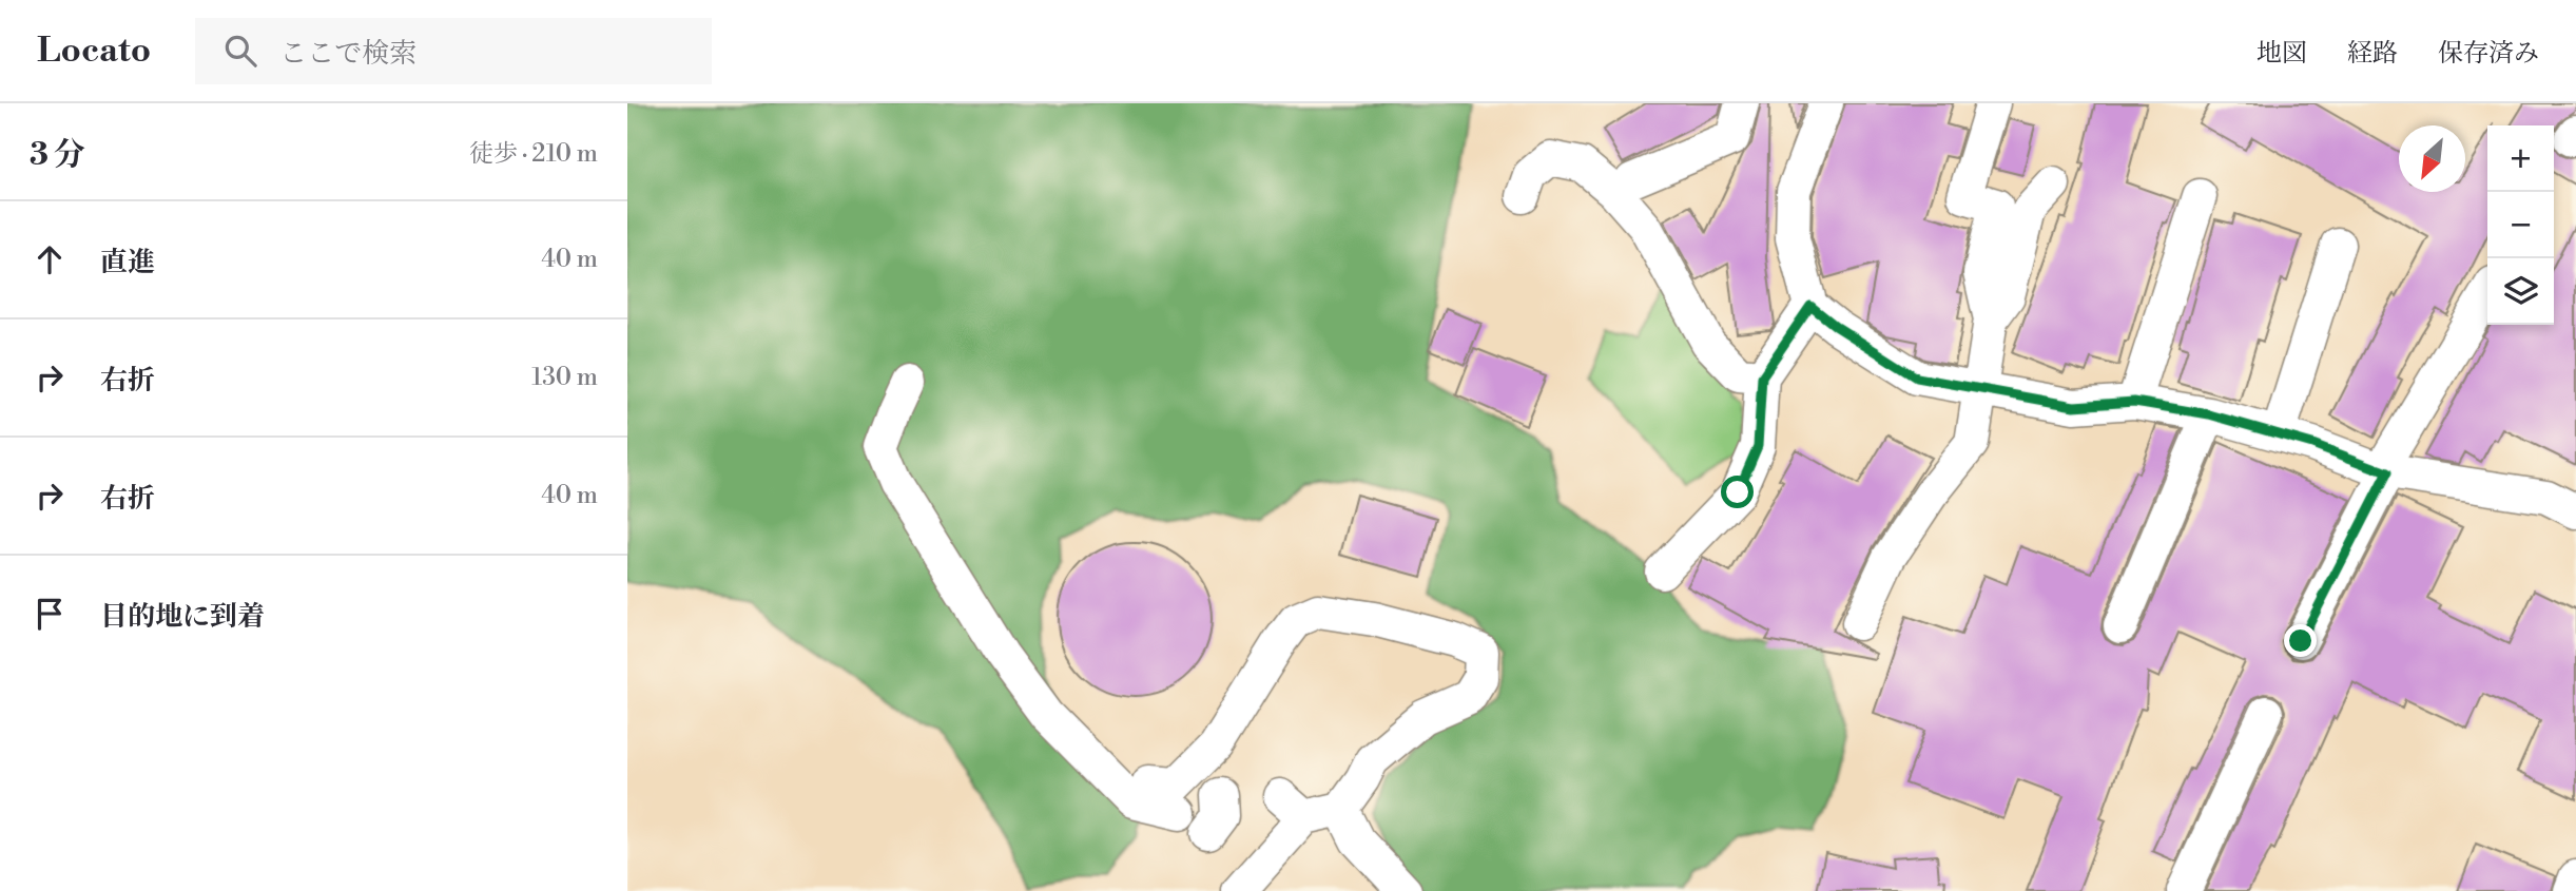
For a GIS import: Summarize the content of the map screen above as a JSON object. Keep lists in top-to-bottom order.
{
  "north": "bottom left",
  "page": {
    "header": "Locato",
    "search": "ここで検索",
    "nav": ["地図", "経路", "保存済み"],
    "heading": ["3 分", "徒歩 · 210 m"],
    "map_buttons": ["+", "−"],
    "list": [
      ["直進", "40 m"],
      ["右折", "130 m"],
      ["右折", "40 m"],
      "目的地に到着"
    ]
  }
}
